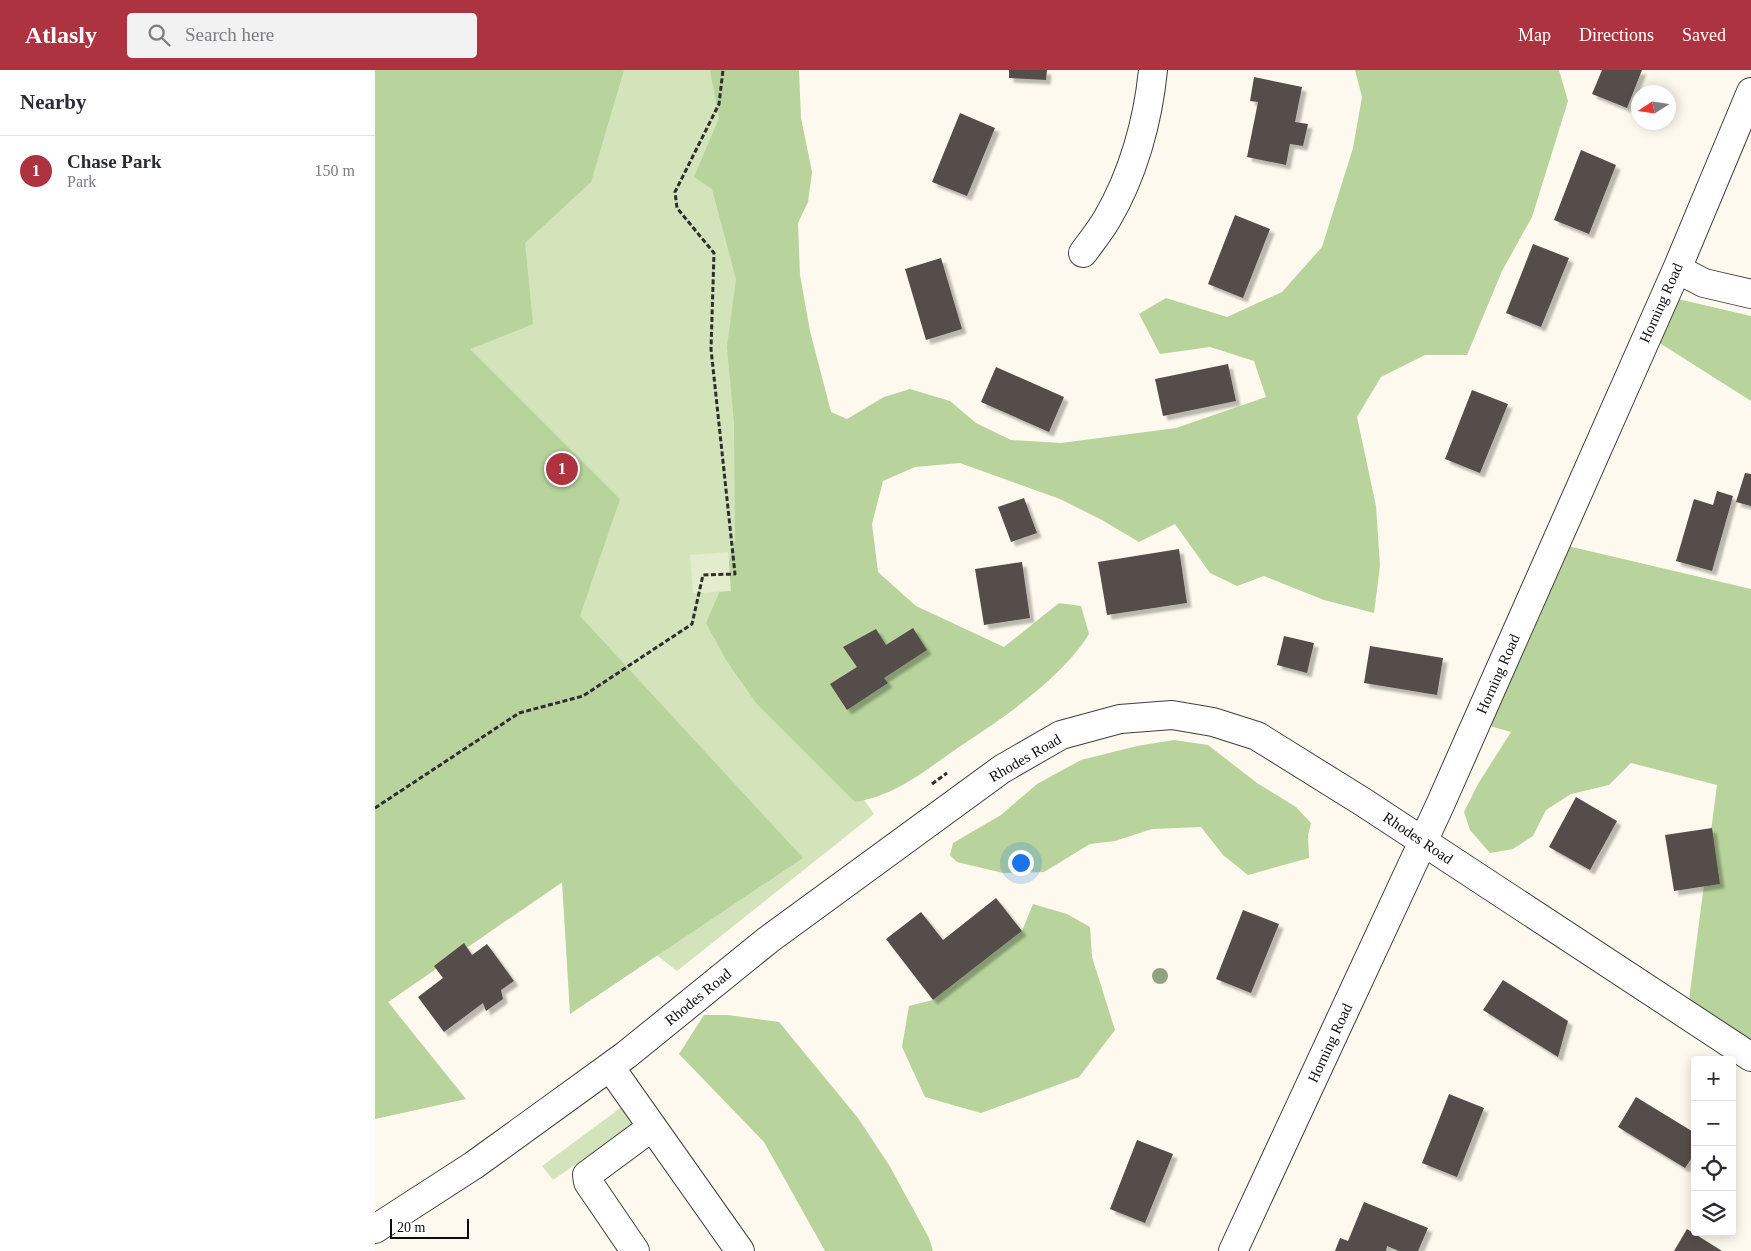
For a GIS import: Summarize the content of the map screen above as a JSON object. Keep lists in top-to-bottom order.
{
  "streets": {
    "street": ["Horning Road", "Rhodes Road"]
  },
  "crossings": [
    ["Horning Road", "Rhodes Road"]
  ],
  "scale_bar": "20 m",
  "north": "left",
  "page": {
    "header": "Atlasly",
    "search": "Search here",
    "nav": ["Map", "Directions", "Saved"],
    "heading": "Nearby",
    "list": [
      {
        "mark": "1",
        "name": "Chase Park",
        "note": "Park",
        "value": "150 m"
      }
    ],
    "pins": "1",
    "map_buttons": ["+", "−"],
    "scale": "20 m"
  }
}
